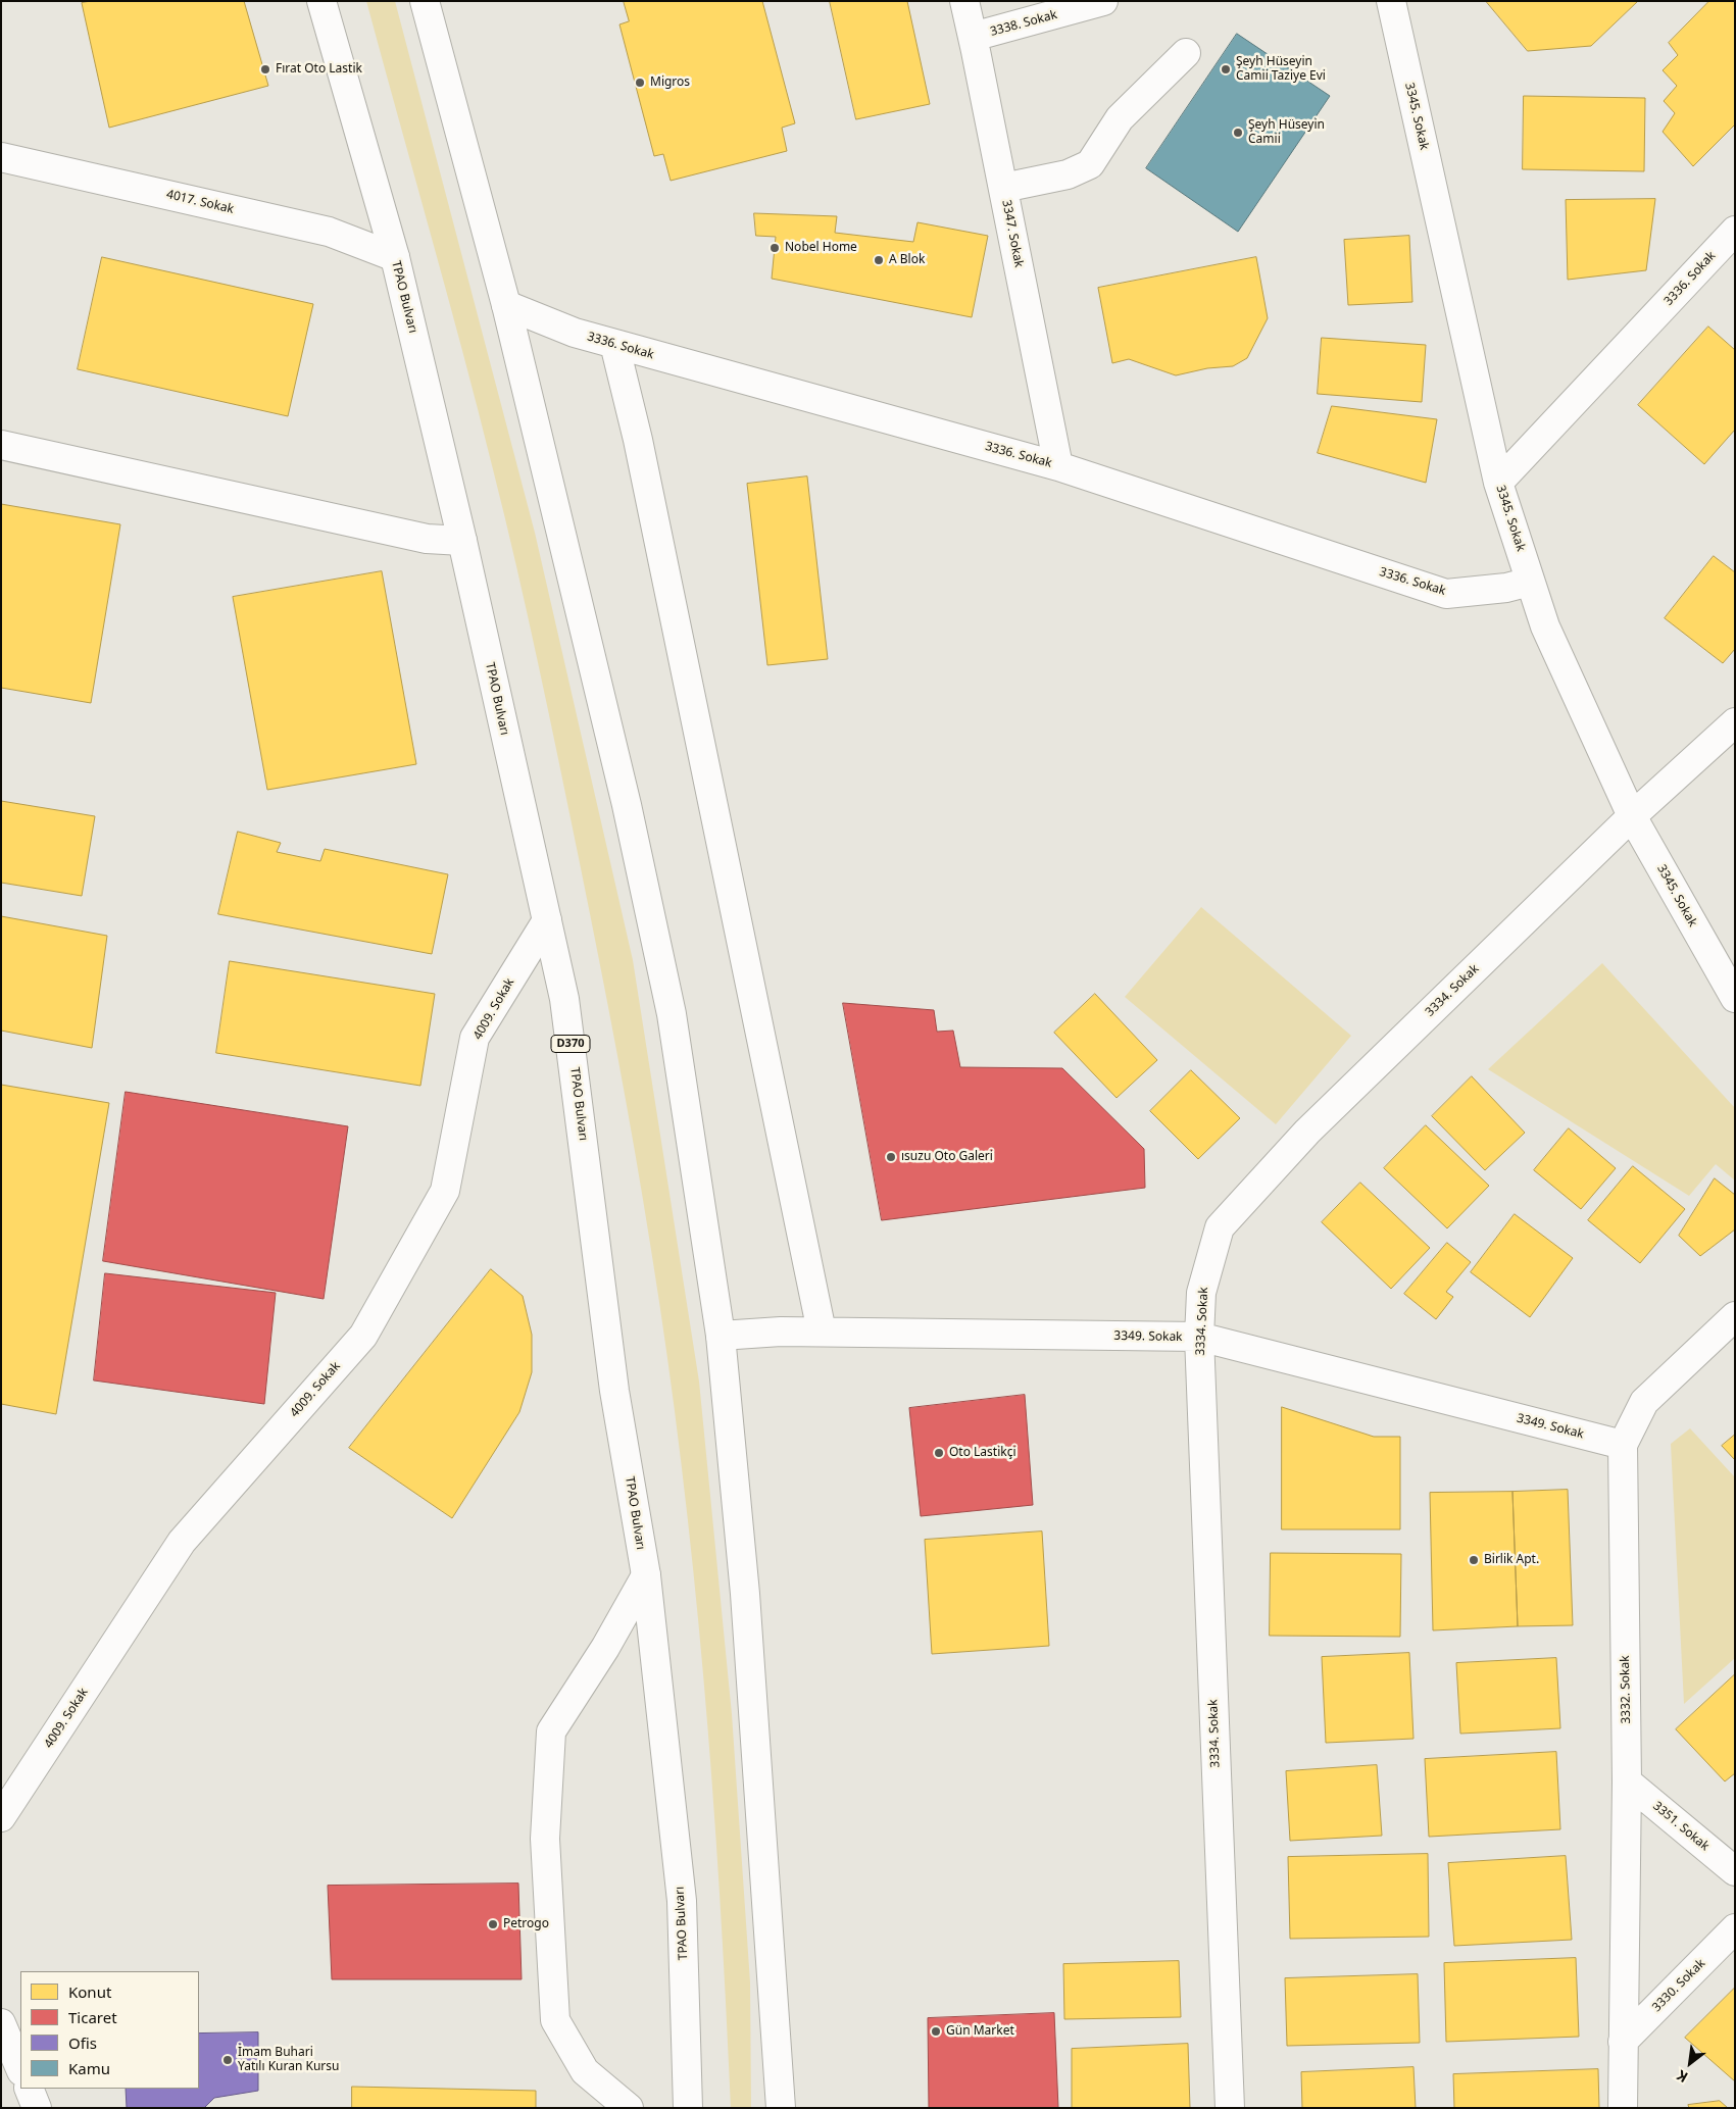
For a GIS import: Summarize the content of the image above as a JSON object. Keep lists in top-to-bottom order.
{
  "streets": {
    "main road": [
      "3338. Sokak",
      "3345. Sokak",
      "4017. Sokak",
      "3347. Sokak",
      "3336. Sokak",
      "TPAO Bulvarı",
      "3334. Sokak",
      "4009. Sokak",
      "D370",
      "3349. Sokak",
      "3332. Sokak",
      "3351. Sokak",
      "3330. Sokak"
    ]
  },
  "crossings": [
    ["3338. Sokak", "3347. Sokak"],
    ["3345. Sokak", "3336. Sokak"],
    ["3345. Sokak", "3334. Sokak"],
    ["4017. Sokak", "TPAO Bulvarı"],
    ["3347. Sokak", "3336. Sokak"],
    ["TPAO Bulvarı", "4009. Sokak"],
    ["3334. Sokak", "3349. Sokak"],
    ["3349. Sokak", "3332. Sokak"],
    ["3332. Sokak", "3351. Sokak"],
    ["3332. Sokak", "3330. Sokak"]
  ],
  "places": [
    "Fırat Oto Lastik",
    "Şeyh Hüseyin Camii Taziye Evi",
    "Migros",
    "Şeyh Hüseyin Camii",
    "Nobel Home",
    "A Blok",
    "ısuzu Oto Galeri",
    "Oto Lastikçi",
    "Birlik Apt.",
    "Petrogo",
    "Gün Market",
    "İmam Buhari Yatılı Kuran Kursu"
  ],
  "legend": [
    "Konut",
    "Ticaret",
    "Ofis",
    "Kamu"
  ],
  "north": "bottom left"
}
